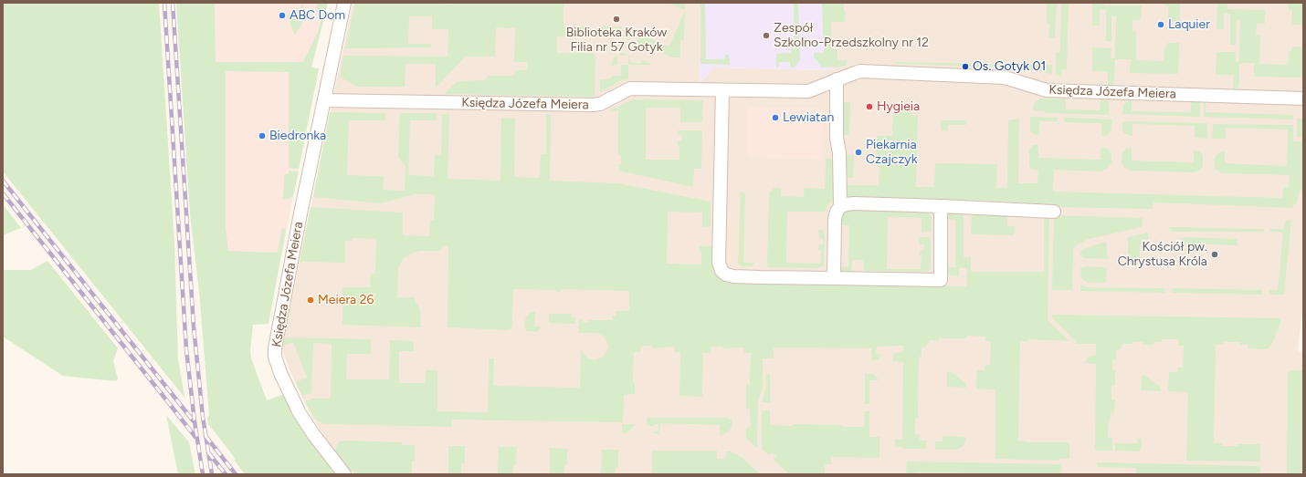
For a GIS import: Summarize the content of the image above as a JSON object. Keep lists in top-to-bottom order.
{
  "streets": {
    "street": ["Księdza Józefa Meiera"]
  },
  "places": [
    "ABC Dom",
    "Biblioteka Kraków Filia nr 57 Gotyk",
    "Laquier",
    "Zespół Szkolno-Przedszkolny nr 12",
    "Os. Gotyk 01",
    "Hygieia",
    "Lewiatan",
    "Biedronka",
    "Piekarnia Czajczyk",
    "Kościół pw. Chrystusa Króla",
    "Meiera 26"
  ]
}
